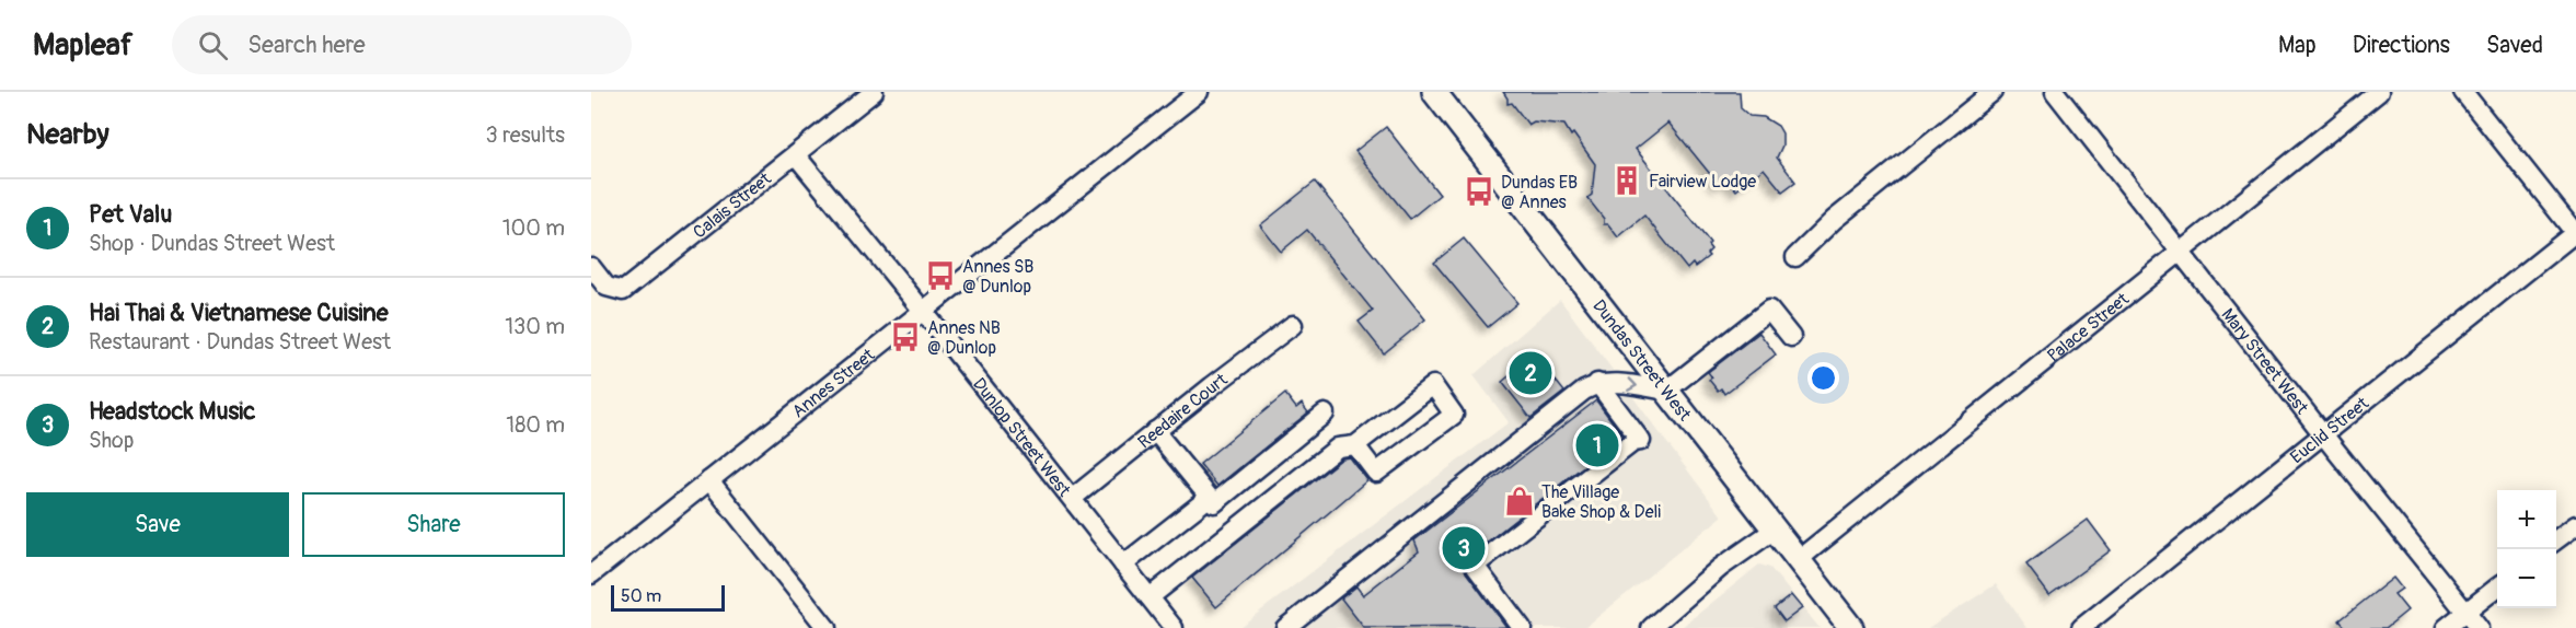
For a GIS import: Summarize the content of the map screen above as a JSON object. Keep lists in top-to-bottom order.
{
  "streets": {
    "main road": ["Dundas Street West"],
    "street": [
      "Calais Street",
      "Palace Street",
      "Mary Street West",
      "Annes Street",
      "Reedaire Court",
      "Euclid Street",
      "Dunlop Street West"
    ]
  },
  "crossings": [
    ["Calais Street", "Dunlop Street West"],
    ["Palace Street", "Dundas Street West"],
    ["Palace Street", "Mary Street West"],
    ["Mary Street West", "Euclid Street"],
    ["Annes Street", "Dunlop Street West"],
    ["Reedaire Court", "Dunlop Street West"]
  ],
  "places": {
    "building": ["Fairview Lodge"],
    "bus stop": ["Dundas EB @ Annes", "Annes SB @ Dunlop", "Annes NB @ Dunlop"],
    "shop": ["The Village Bake Shop & Deli"]
  },
  "scale_bar": "50 m",
  "page": {
    "header": "Mapleaf",
    "search": "Search here",
    "nav": ["Map", "Directions", "Saved"],
    "heading": ["Nearby", "3 results"],
    "list": [
      {
        "mark": "1",
        "name": "Pet Valu",
        "note": "Shop · Dundas Street West",
        "value": "100 m"
      },
      {
        "mark": "2",
        "name": "Hai Thai & Vietnamese Cuisine",
        "note": "Restaurant · Dundas Street West",
        "value": "130 m"
      },
      {
        "mark": "3",
        "name": "Headstock Music",
        "note": "Shop",
        "value": "180 m"
      }
    ],
    "pins": ["2", "1", "3"],
    "buttons": ["Save", "Share"],
    "map_buttons": ["+", "−"],
    "scale": "50 m"
  }
}
